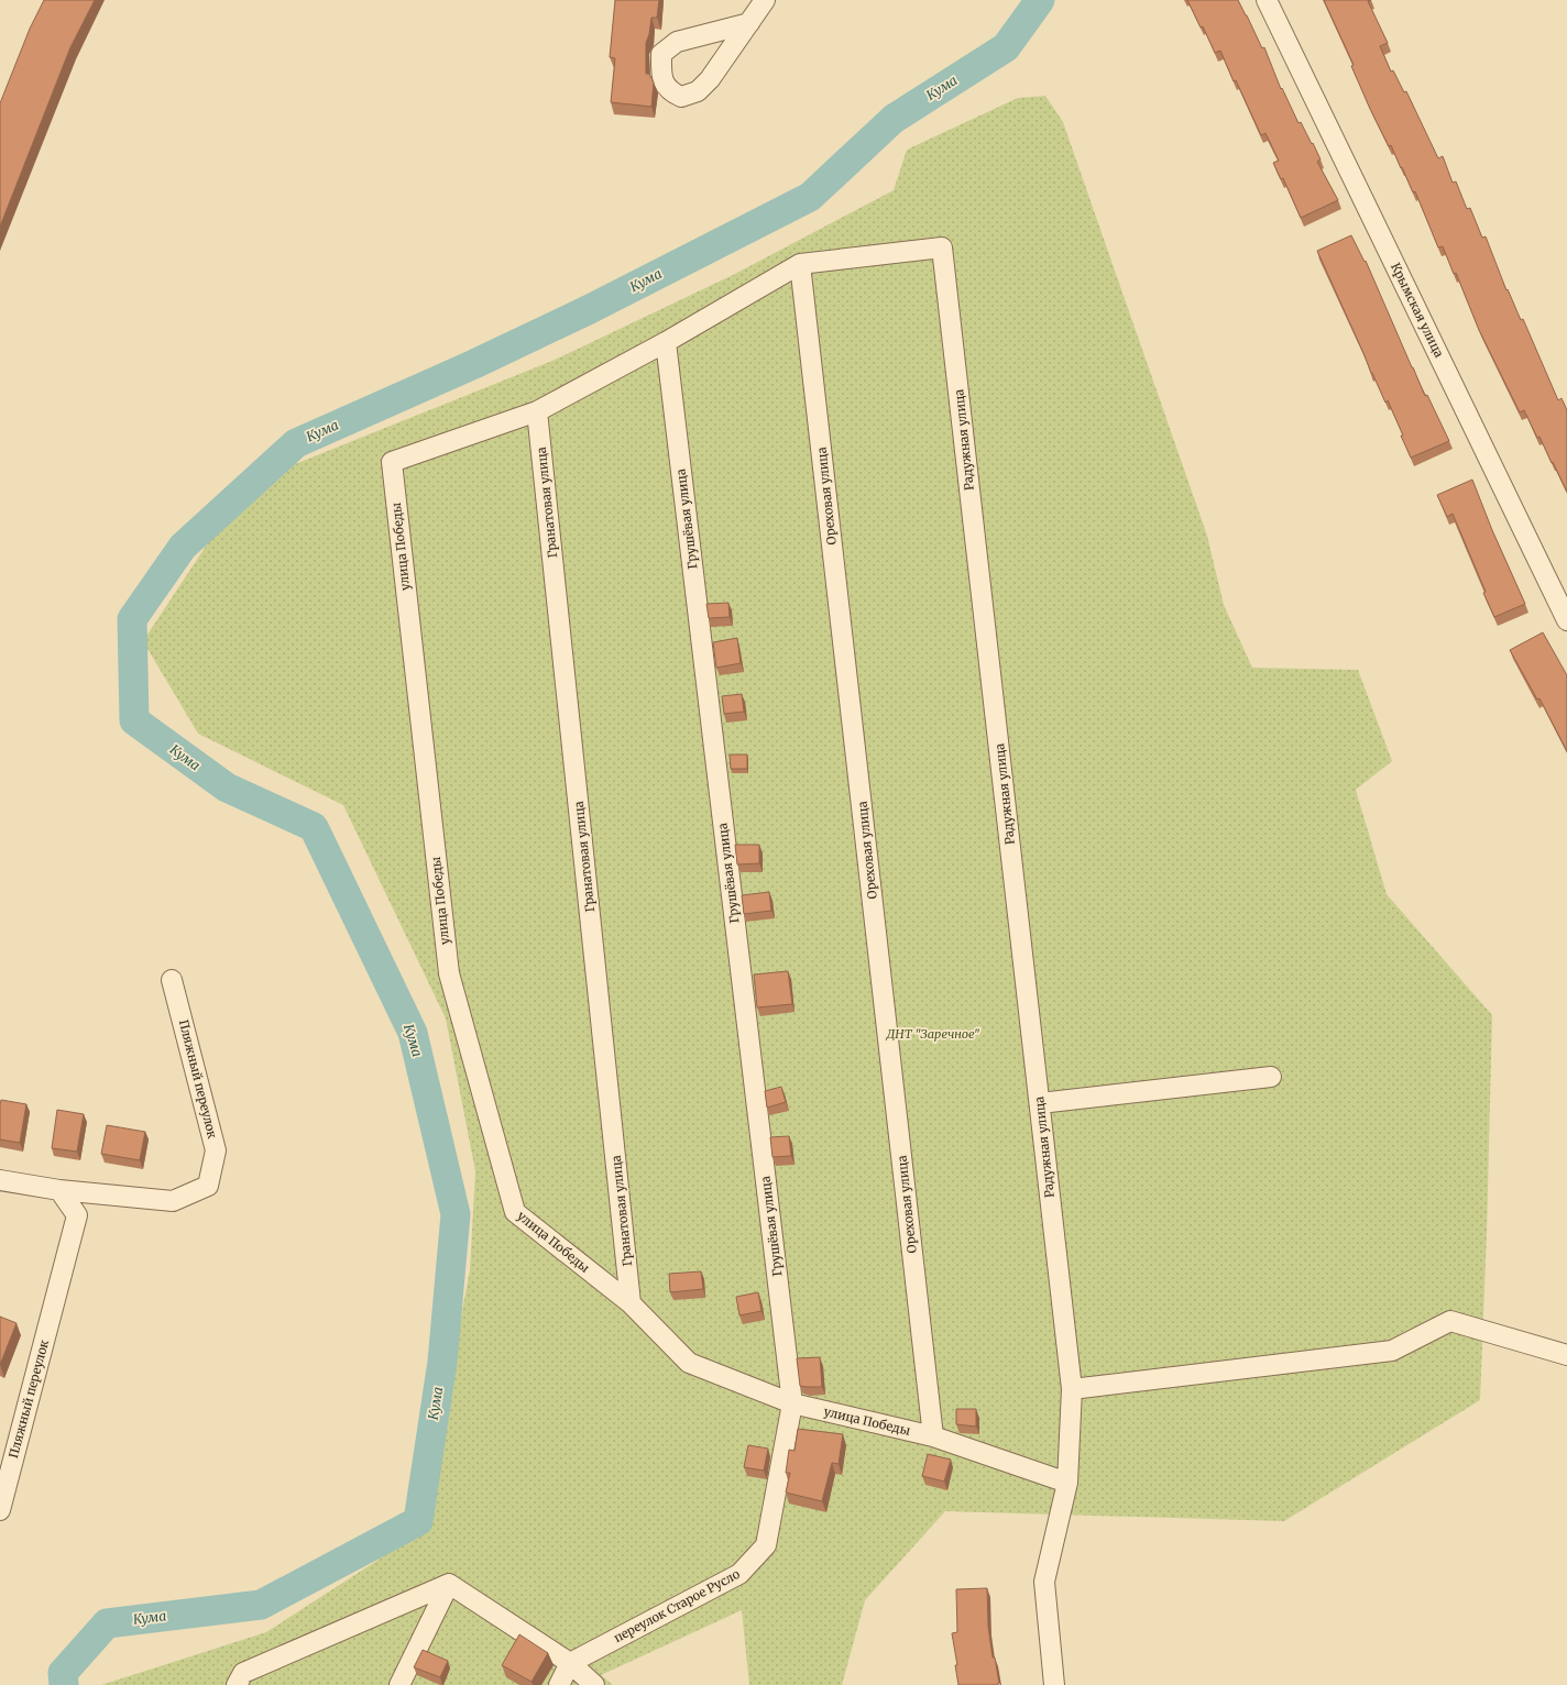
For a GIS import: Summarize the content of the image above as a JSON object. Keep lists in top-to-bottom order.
{
  "streets": {
    "street": [
      "Крымская улица",
      "Радужная улица",
      "Ореховая улица",
      "Гранатовая улица",
      "Грушёвая улица",
      "улица Победы",
      "Пляжный переулок",
      "переулок Старое Русло"
    ]
  },
  "crossings": [
    ["Радужная улица", "Ореховая улица"],
    ["Радужная улица", "улица Победы"],
    ["Ореховая улица", "улица Победы"],
    ["Гранатовая улица", "улица Победы"],
    ["Грушёвая улица", "улица Победы"],
    ["Грушёвая улица", "переулок Старое Русло"],
    ["улица Победы", "переулок Старое Русло"]
  ],
  "water": ["Кума"],
  "parks": ["ДНТ \"Заречное\""]
}
